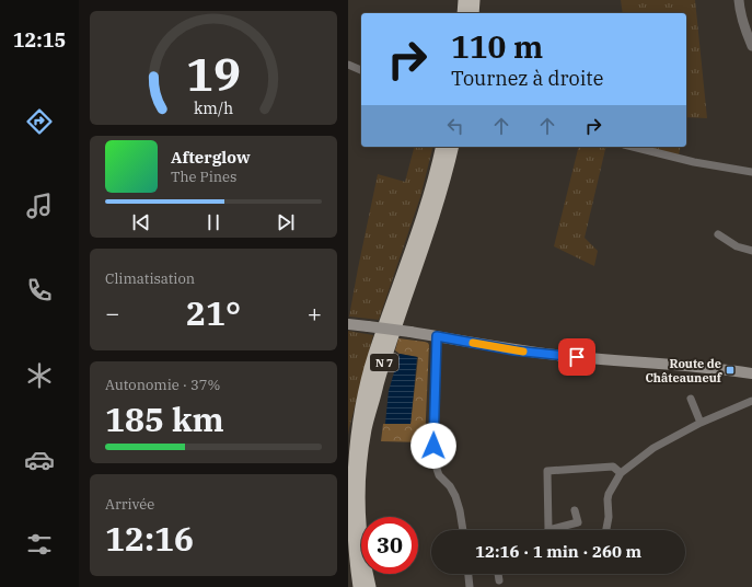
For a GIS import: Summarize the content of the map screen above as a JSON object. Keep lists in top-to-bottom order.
{
  "streets": {
    "highway": ["N 7"]
  },
  "places": {
    "transit": ["Route de Châteauneuf"]
  },
  "page": {
    "tabs": "12:15",
    "turn": ["110 m", "Tournez à droite"],
    "song": ["Afterglow", "The Pines"],
    "tile": [
      "Climatisation",
      ["Autonomie · 37%", "185 km"],
      ["Arrivée", "12:16"]
    ],
    "heat": ["−", "21°", "+"],
    "limit": "30",
    "trip": "12:16 · 1 min · 260 m",
    "gauge": ["19", "km/h"]
  }
}
